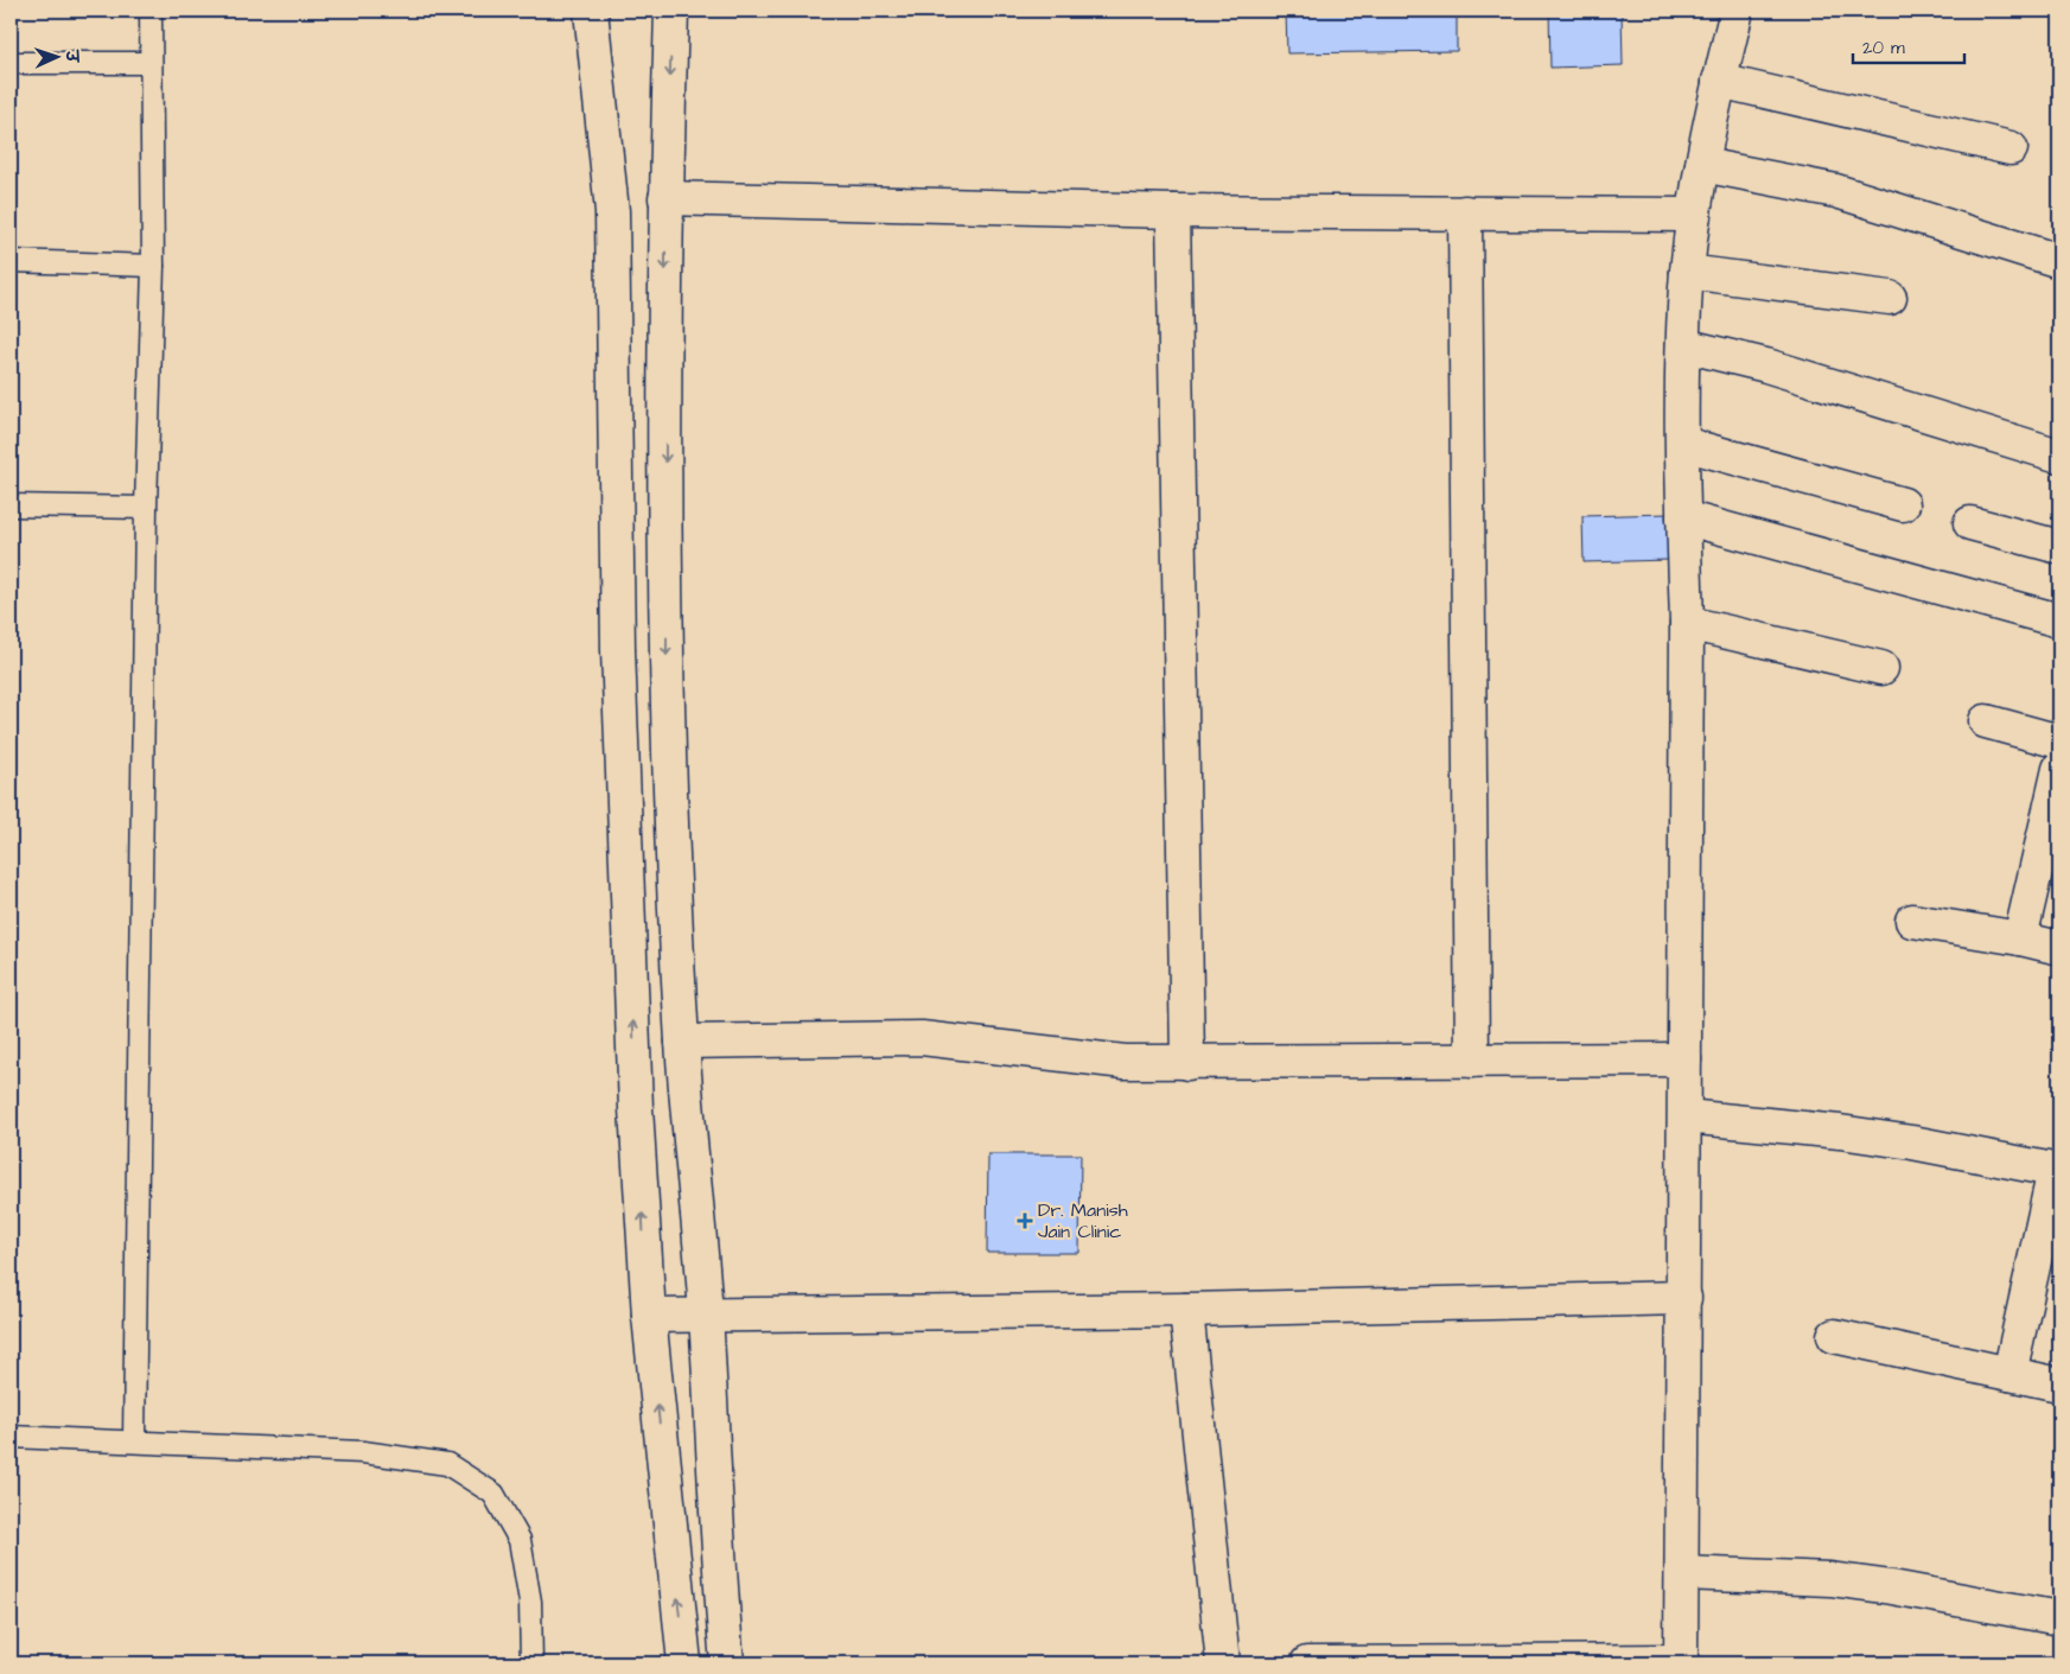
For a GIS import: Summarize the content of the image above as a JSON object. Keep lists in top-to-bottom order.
{
  "places": {
    "health": ["Dr. Manish Jain Clinic"]
  },
  "scale_bar": "20 m",
  "north": "right"
}
